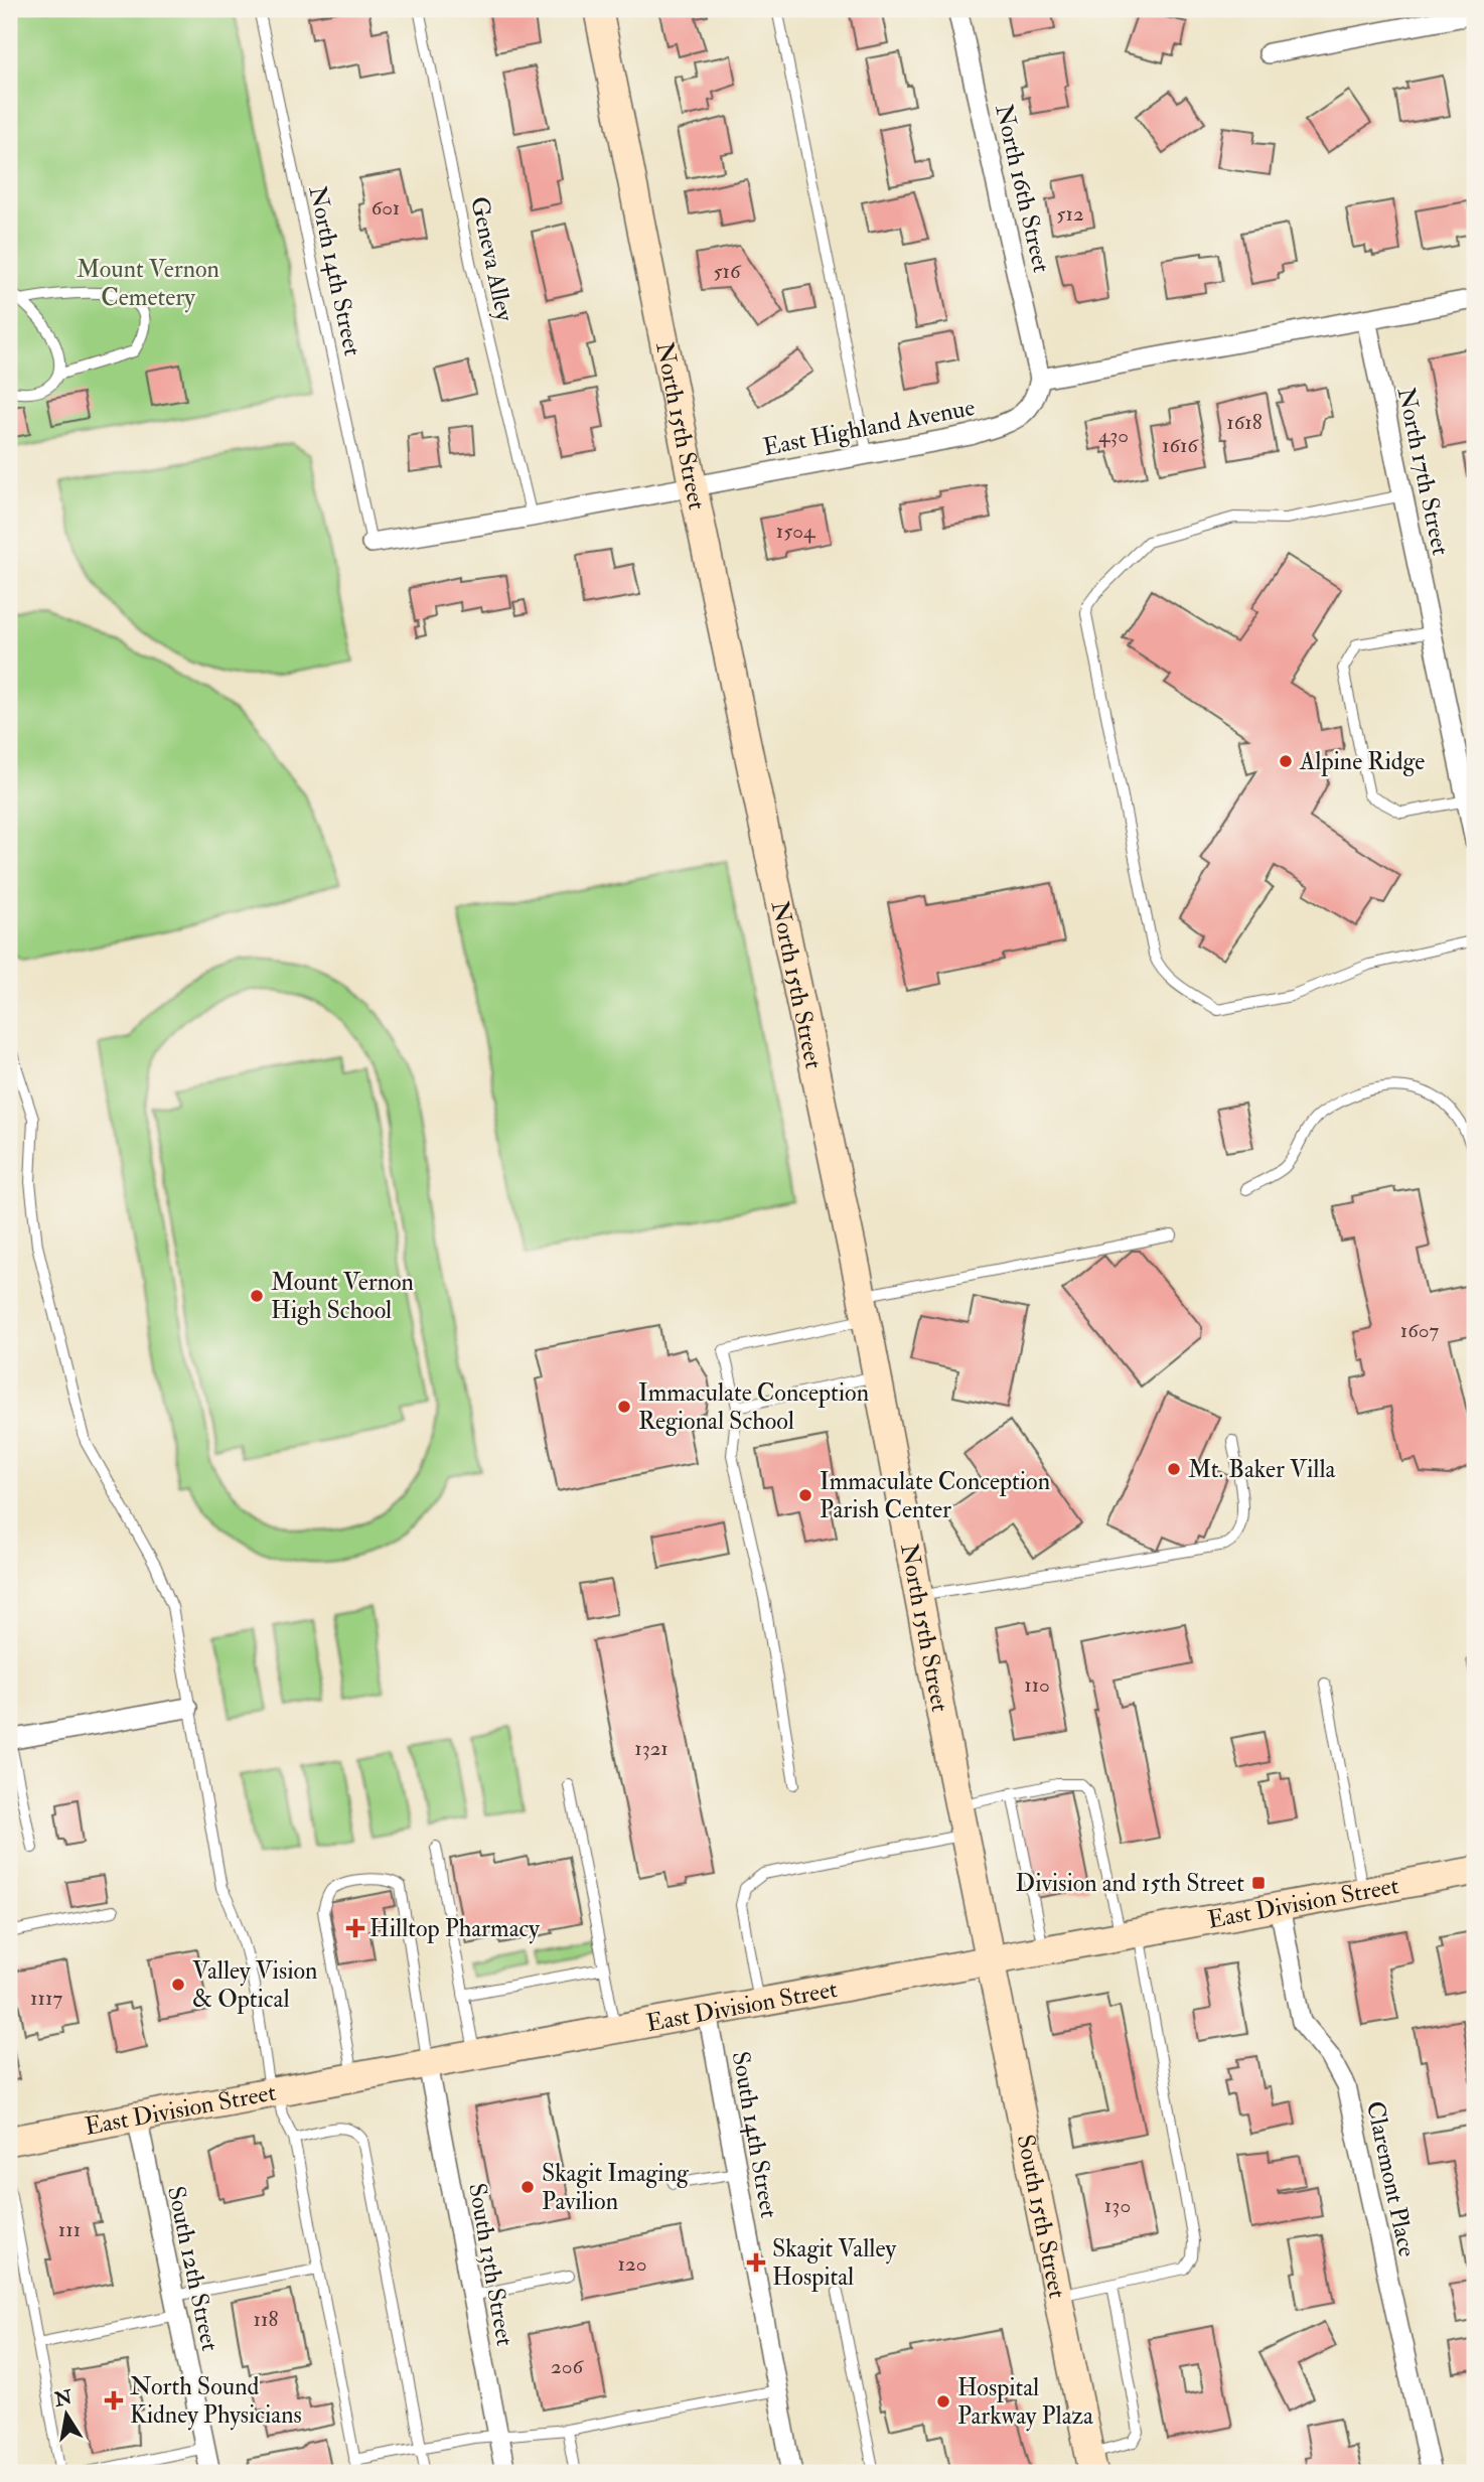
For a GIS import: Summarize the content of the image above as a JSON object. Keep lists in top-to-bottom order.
{
  "streets": {
    "street": [
      "North 16th Street",
      "North 15th Street",
      "East Highland Avenue",
      "North 17th Street",
      "East Division Street",
      "South 14th Street",
      "Claremont Place",
      "South 15th Street",
      "South 13th Street",
      "South 12th Street"
    ],
    "lane": ["Geneva Alley", "North 14th Street"]
  },
  "crossings": [
    ["North 16th Street", "East Highland Avenue"],
    ["Geneva Alley", "East Highland Avenue"],
    ["North 14th Street", "East Highland Avenue"],
    ["North 15th Street", "East Highland Avenue"],
    ["North 15th Street", "East Division Street"],
    ["North 15th Street", "South 15th Street"],
    ["East Division Street", "South 14th Street"],
    ["East Division Street", "Claremont Place"],
    ["East Division Street", "South 15th Street"],
    ["East Division Street", "South 13th Street"],
    ["East Division Street", "South 12th Street"]
  ],
  "parks": ["Mount Vernon Cemetery"],
  "places": {
    "other": [
      "Alpine Ridge",
      "Mount Vernon High School",
      "Immaculate Conception Regional School",
      "Mt. Baker Villa",
      "Immaculate Conception Parish Center",
      "Valley Vision & Optical",
      "Skagit Imaging Pavilion",
      "Hospital Parkway Plaza"
    ],
    "transit": ["Division and 15th Street"],
    "health": ["Hilltop Pharmacy", "Skagit Valley Hospital", "North Sound Kidney Physicians"]
  },
  "house_numbers": [
    "601",
    "512",
    "516",
    "1618",
    "430",
    "1616",
    "1504",
    "1607",
    "110",
    "1321",
    "1117",
    "130",
    "111",
    "120",
    "118",
    "206"
  ],
  "north": "top"
}
